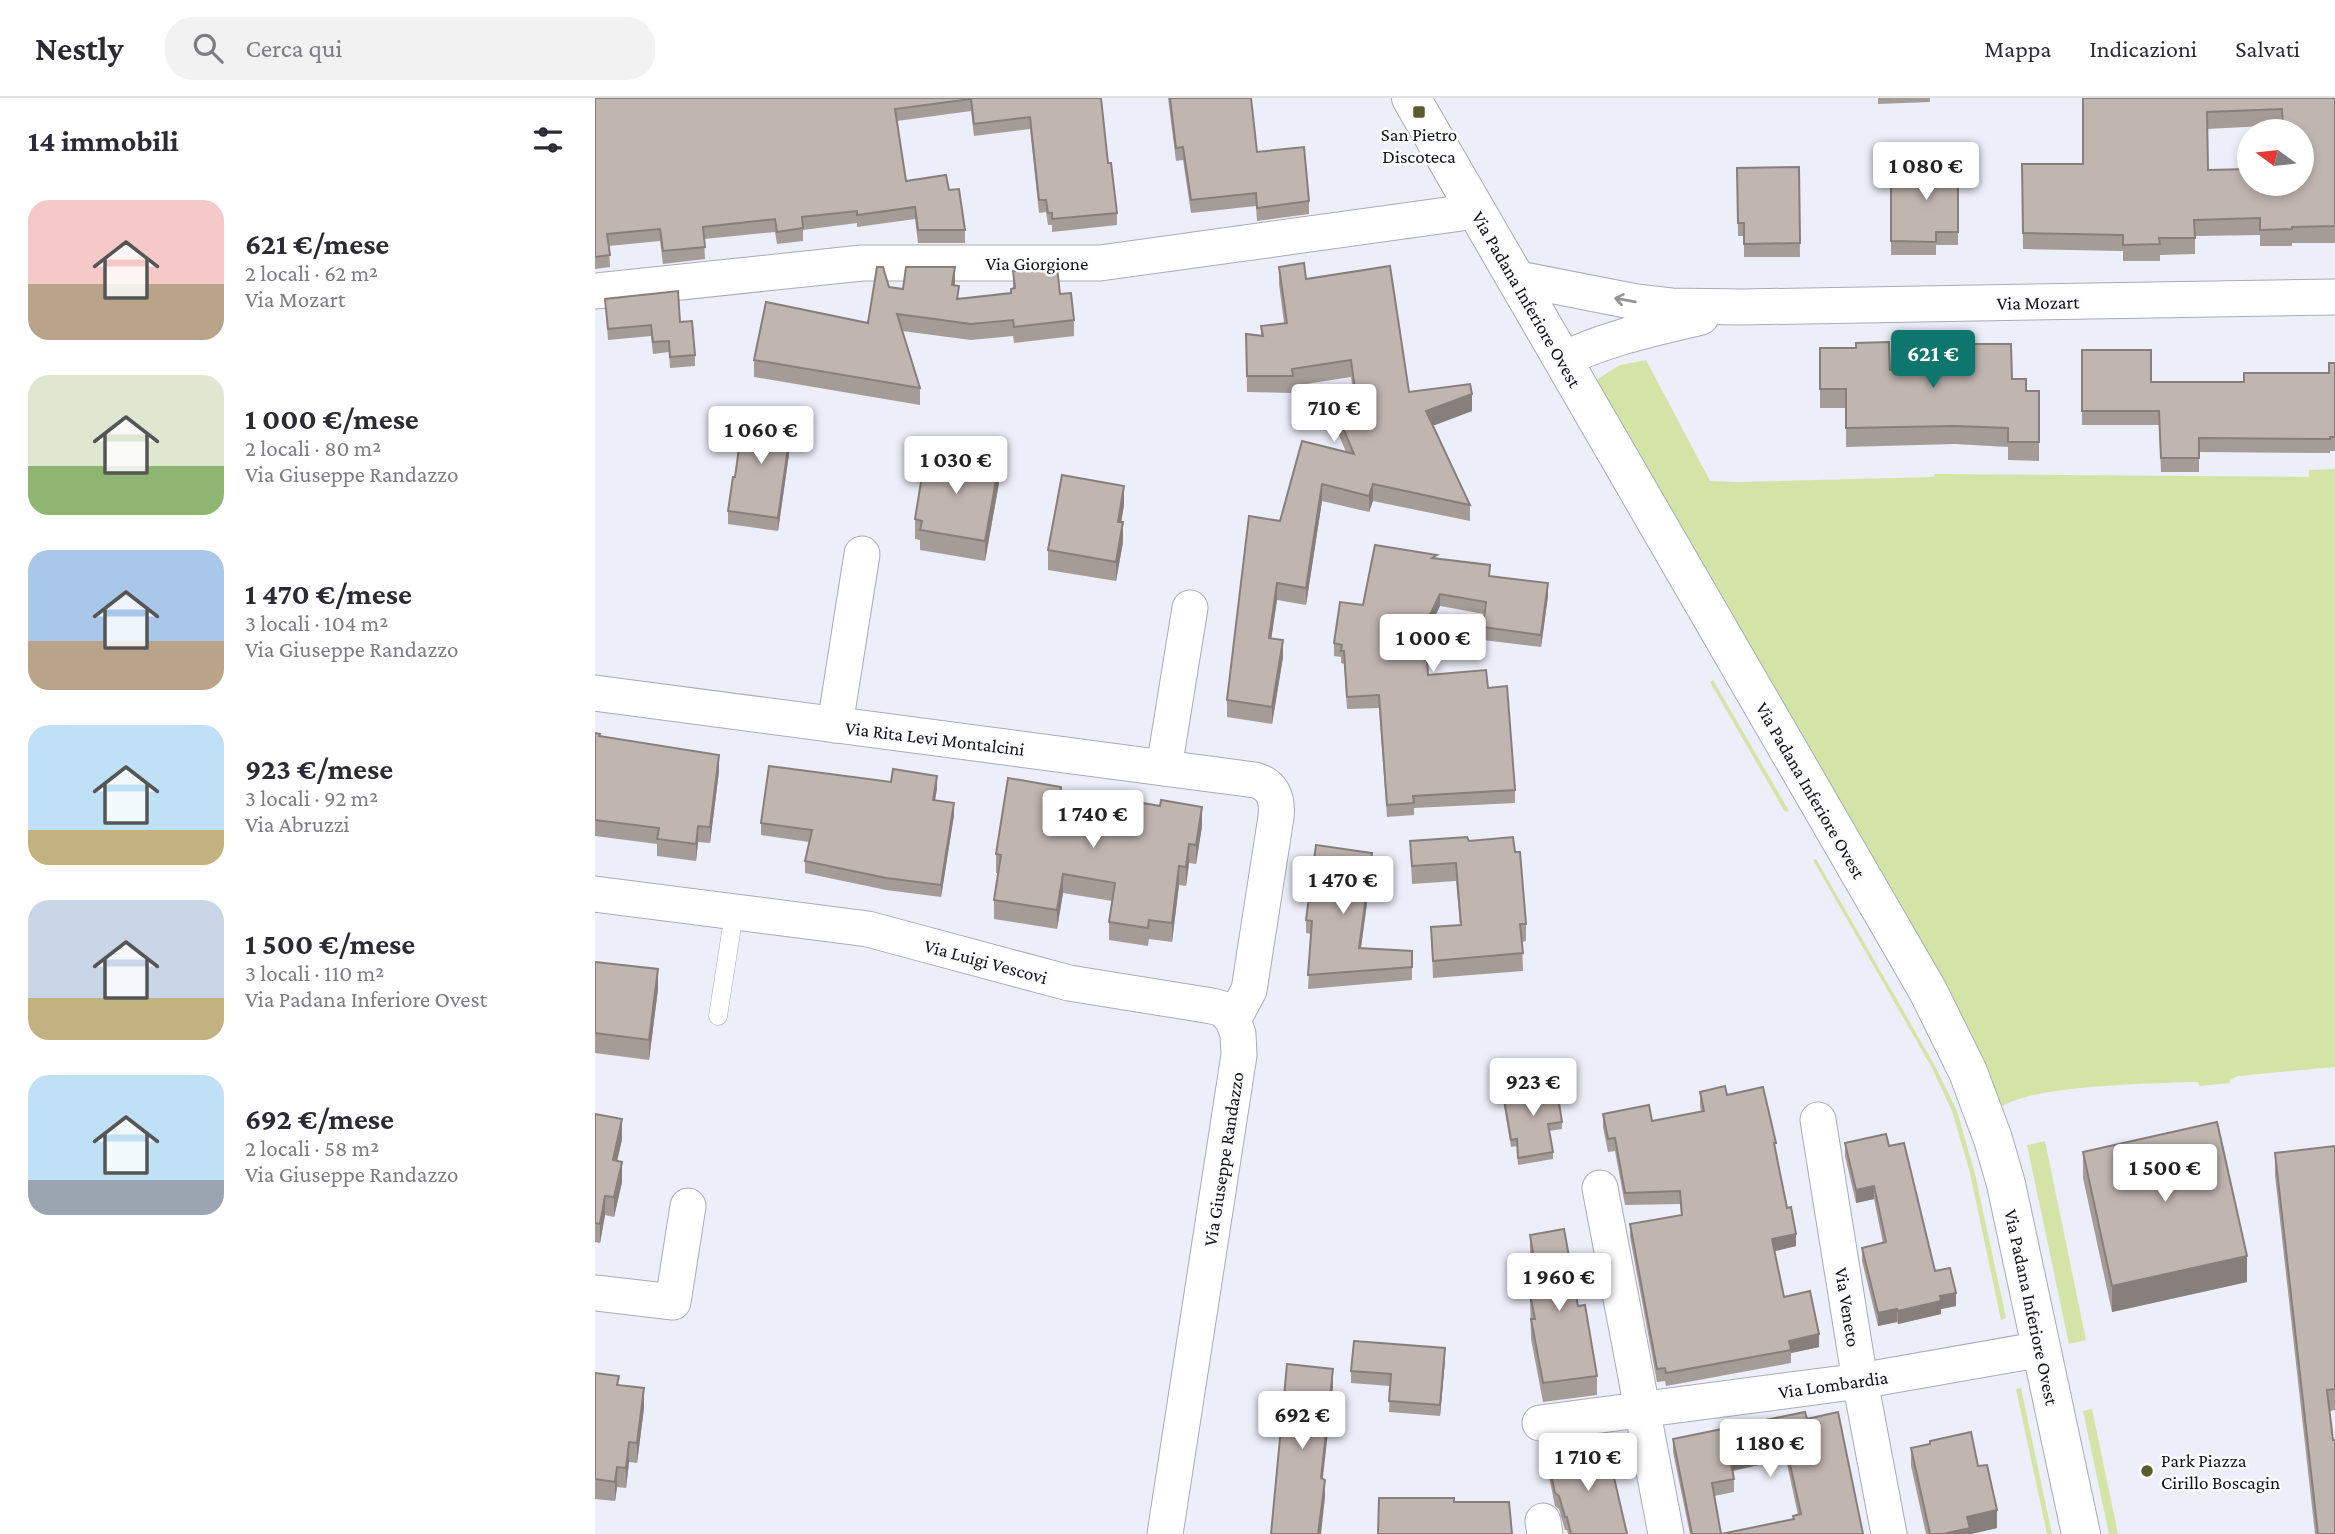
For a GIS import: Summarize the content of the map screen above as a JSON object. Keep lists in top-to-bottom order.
{
  "streets": {
    "street": [
      "Via Giorgione",
      "Via Padana Inferiore Ovest",
      "Via Mozart",
      "Via Rita Levi Montalcini",
      "Via Luigi Vescovi",
      "Via Giuseppe Randazzo",
      "Via Veneto",
      "Via Lombardia"
    ]
  },
  "crossings": [
    ["Via Giorgione", "Via Padana Inferiore Ovest"],
    ["Via Padana Inferiore Ovest", "Via Mozart"],
    ["Via Padana Inferiore Ovest", "Via Lombardia"],
    ["Via Rita Levi Montalcini", "Via Luigi Vescovi"],
    ["Via Rita Levi Montalcini", "Via Giuseppe Randazzo"],
    ["Via Luigi Vescovi", "Via Giuseppe Randazzo"],
    ["Via Veneto", "Via Lombardia"]
  ],
  "places": {
    "transit": ["San Pietro Discoteca"],
    "other": ["Park Piazza Cirillo Boscagin"]
  },
  "north": "left",
  "page": {
    "header": "Nestly",
    "search": "Cerca qui",
    "nav": ["Mappa", "Indicazioni", "Salvati"],
    "heading": "14 immobili",
    "price": [
      "1 080 €",
      "621 €",
      "710 €",
      "1 060 €",
      "1 030 €",
      "1 000 €",
      "1 740 €",
      "1 470 €",
      "923 €",
      "1 500 €",
      "1 960 €",
      "692 €",
      "1 180 €",
      "1 710 €"
    ],
    "list": [
      {
        "name": "621 €/mese",
        "note": "2 locali · 62 m² · Via Mozart"
      },
      {
        "name": "1 000 €/mese",
        "note": "2 locali · 80 m² · Via Giuseppe Randazzo"
      },
      {
        "name": "1 470 €/mese",
        "note": "3 locali · 104 m² · Via Giuseppe Randazzo"
      },
      {
        "name": "923 €/mese",
        "note": "3 locali · 92 m² · Via Abruzzi"
      },
      {
        "name": "1 500 €/mese",
        "note": "3 locali · 110 m² · Via Padana Inferiore Ovest"
      },
      {
        "name": "692 €/mese",
        "note": "2 locali · 58 m² · Via Giuseppe Randazzo"
      }
    ]
  }
}
